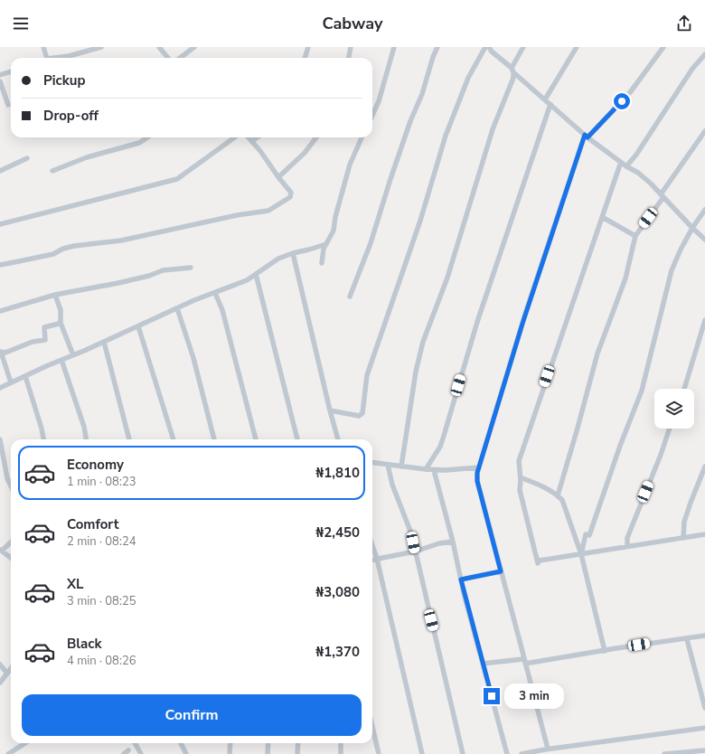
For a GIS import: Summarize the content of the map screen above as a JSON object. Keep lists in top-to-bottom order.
{
  "page": {
    "header": "Cabway",
    "banner": ["Pickup", "Drop-off"],
    "list": [
      {
        "name": "Economy",
        "note": "1 min · 08:23",
        "value": "₦1,810"
      },
      {
        "name": "Comfort",
        "note": "2 min · 08:24",
        "value": "₦2,450"
      },
      {
        "name": "XL",
        "note": "3 min · 08:25",
        "value": "₦3,080"
      },
      {
        "name": "Black",
        "note": "4 min · 08:26",
        "value": "₦1,370"
      }
    ],
    "bubble": "3 min",
    "buttons": "Confirm"
  }
}
